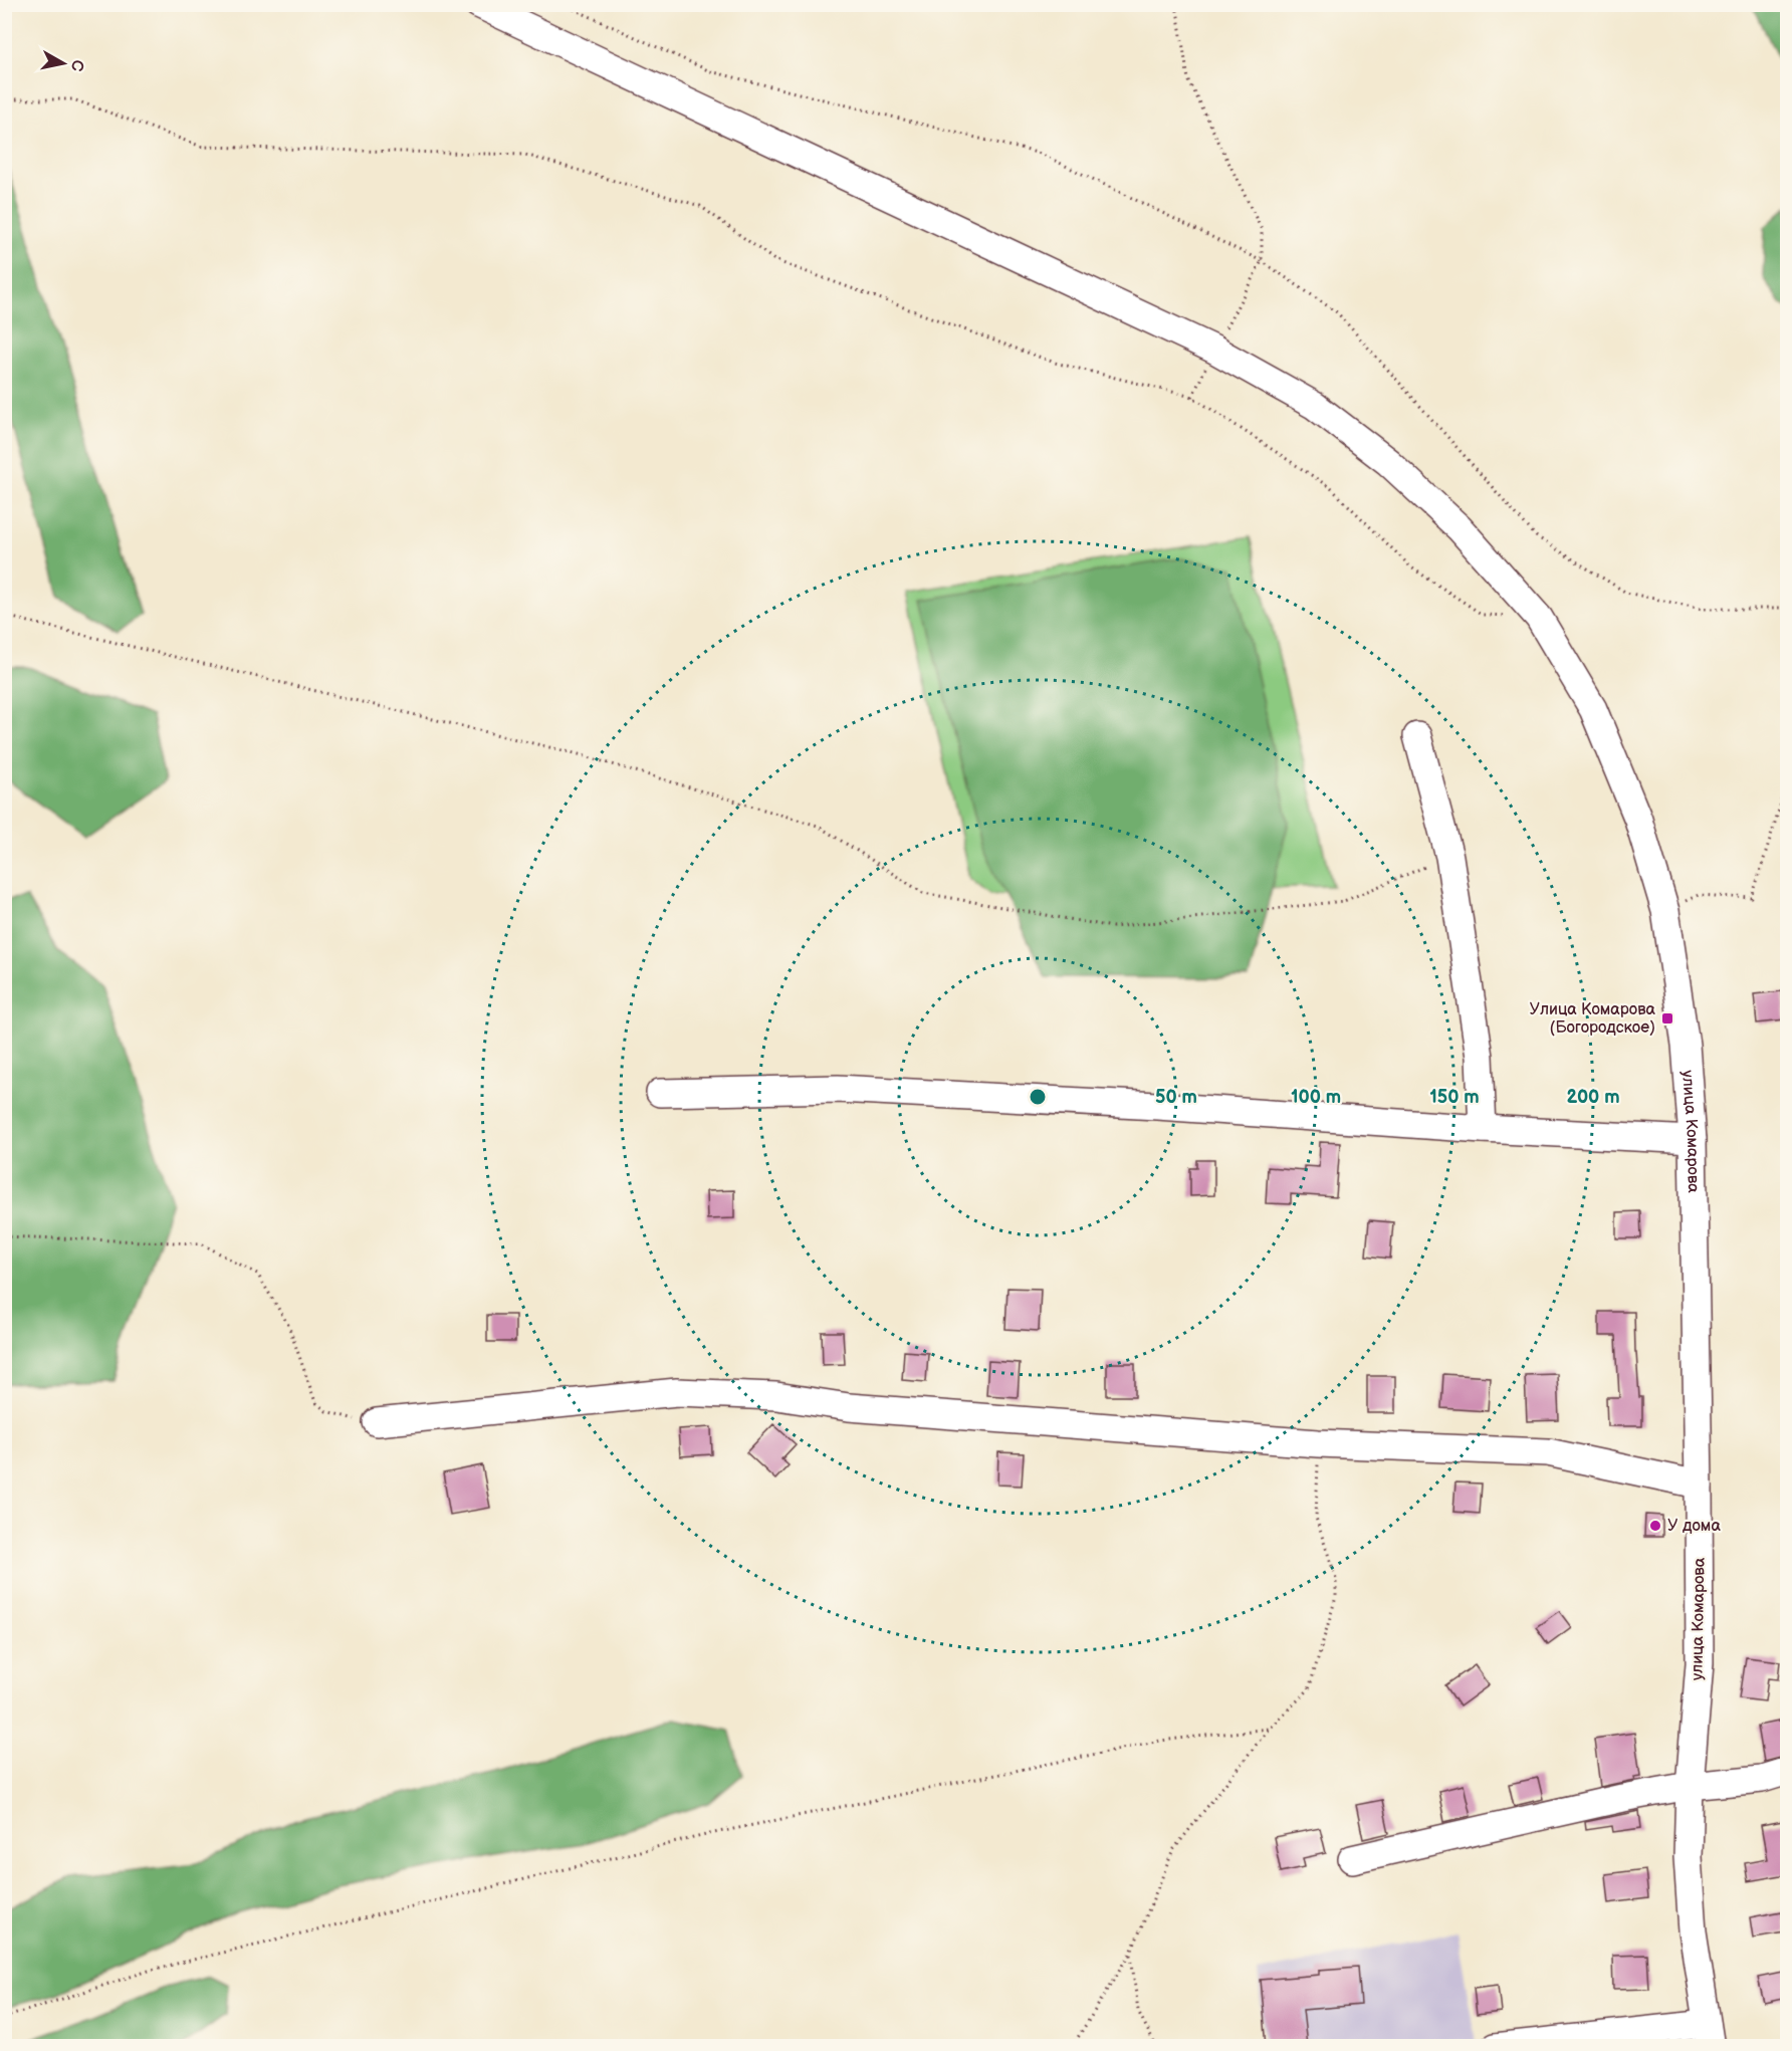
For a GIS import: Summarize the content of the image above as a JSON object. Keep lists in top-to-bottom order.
{
  "streets": {
    "street": ["улица Комарова"]
  },
  "places": {
    "transit": ["Улица Комарова (Богородское)"],
    "other": ["У дома"]
  },
  "north": "right",
  "rings": [
    "50 m",
    "100 m",
    "150 m",
    "200 m"
  ]
}
